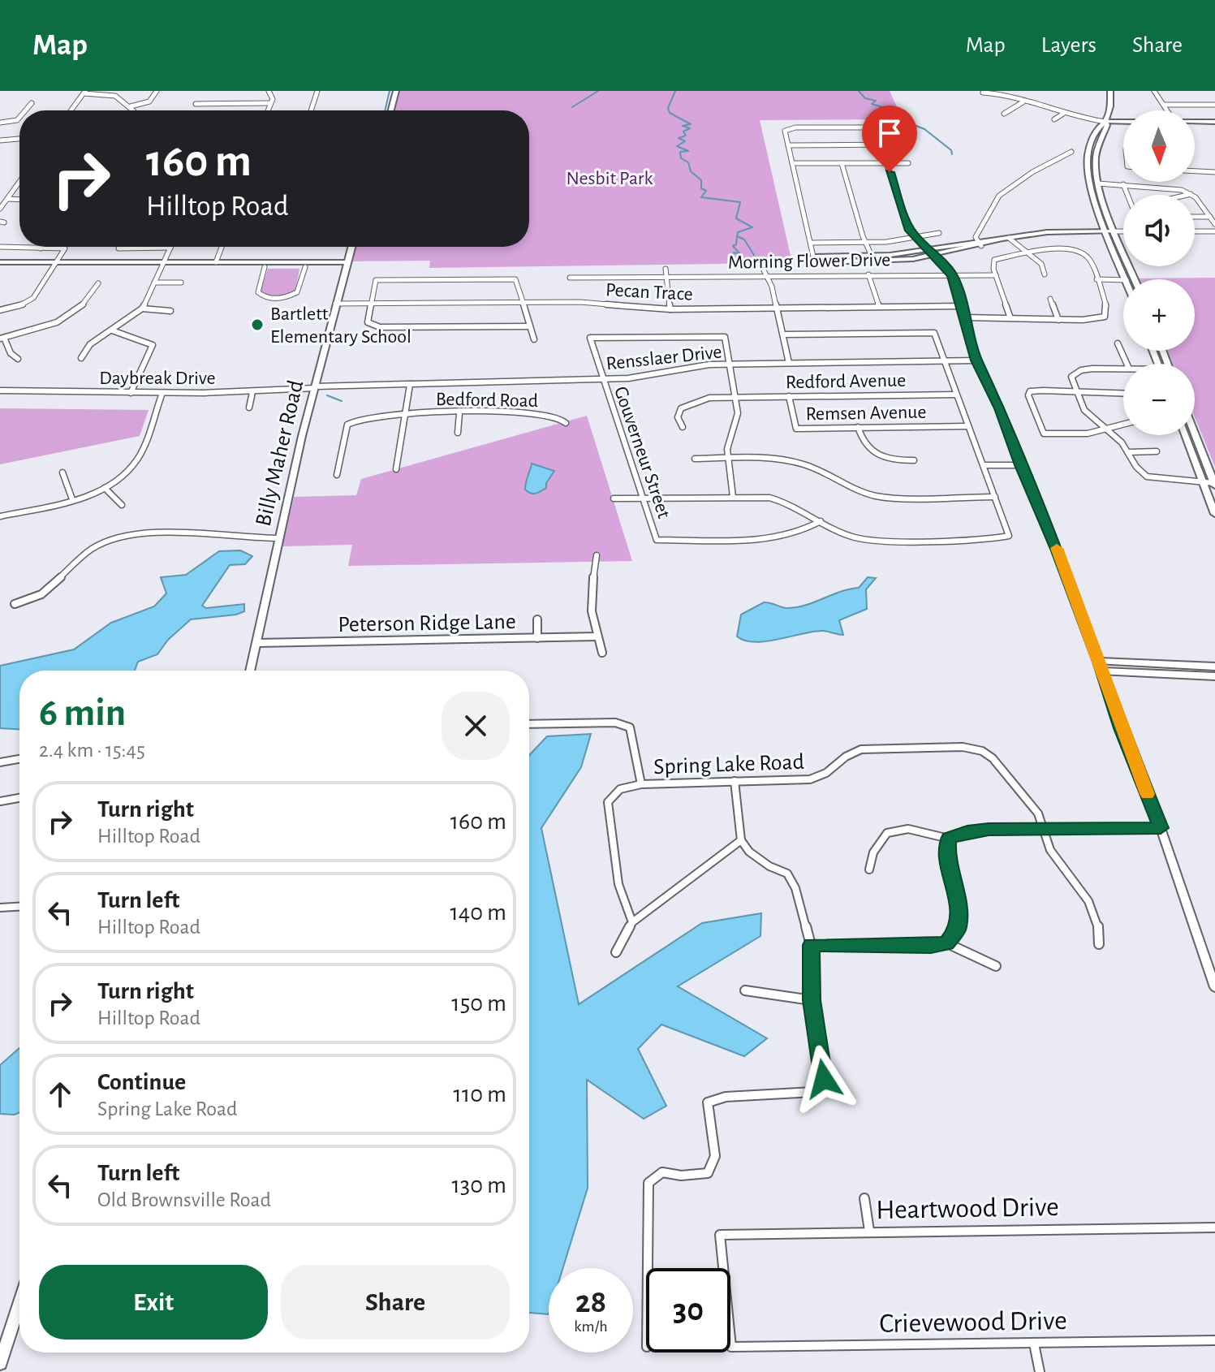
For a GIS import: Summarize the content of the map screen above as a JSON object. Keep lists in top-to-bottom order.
{
  "streets": {
    "main road": ["Billy Maher Road"],
    "street": [
      "Morning Flower Drive",
      "Pecan Trace",
      "Rensslaer Drive",
      "Daybreak Drive",
      "Redford Avenue",
      "Bedford Road",
      "Remsen Avenue",
      "Gouverneur Street",
      "Peterson Ridge Lane",
      "Spring Lake Road",
      "Heartwood Drive",
      "Crievewood Drive"
    ]
  },
  "crossings": [
    ["Pecan Trace", "Billy Maher Road"],
    ["Rensslaer Drive", "Daybreak Drive"],
    ["Rensslaer Drive", "Gouverneur Street"],
    ["Rensslaer Drive", "Billy Maher Road"],
    ["Daybreak Drive", "Billy Maher Road"],
    ["Redford Avenue", "Remsen Avenue"],
    ["Billy Maher Road", "Peterson Ridge Lane"],
    ["Heartwood Drive", "Crievewood Drive"]
  ],
  "parks": ["Nesbit Park"],
  "places": ["Bartlett Elementary School"],
  "north": "bottom",
  "page": {
    "header": "Map",
    "nav": ["Map", "Layers", "Share"],
    "map_buttons": ["+", "−"],
    "turn": ["160 m", "Hilltop Road"],
    "heading": ["6 min", "2.4 km · 15:45"],
    "list": [
      {
        "name": "Turn right",
        "note": "Hilltop Road",
        "value": "160 m"
      },
      {
        "name": "Turn left",
        "note": "Hilltop Road",
        "value": "140 m"
      },
      {
        "name": "Turn right",
        "note": "Hilltop Road",
        "value": "150 m"
      },
      {
        "name": "Continue",
        "note": "Spring Lake Road",
        "value": "110 m"
      },
      {
        "name": "Turn left",
        "note": "Old Brownsville Road",
        "value": "130 m"
      }
    ],
    "buttons": ["Exit", "Share"],
    "speed": "28 km/h",
    "limit": "30"
  }
}
